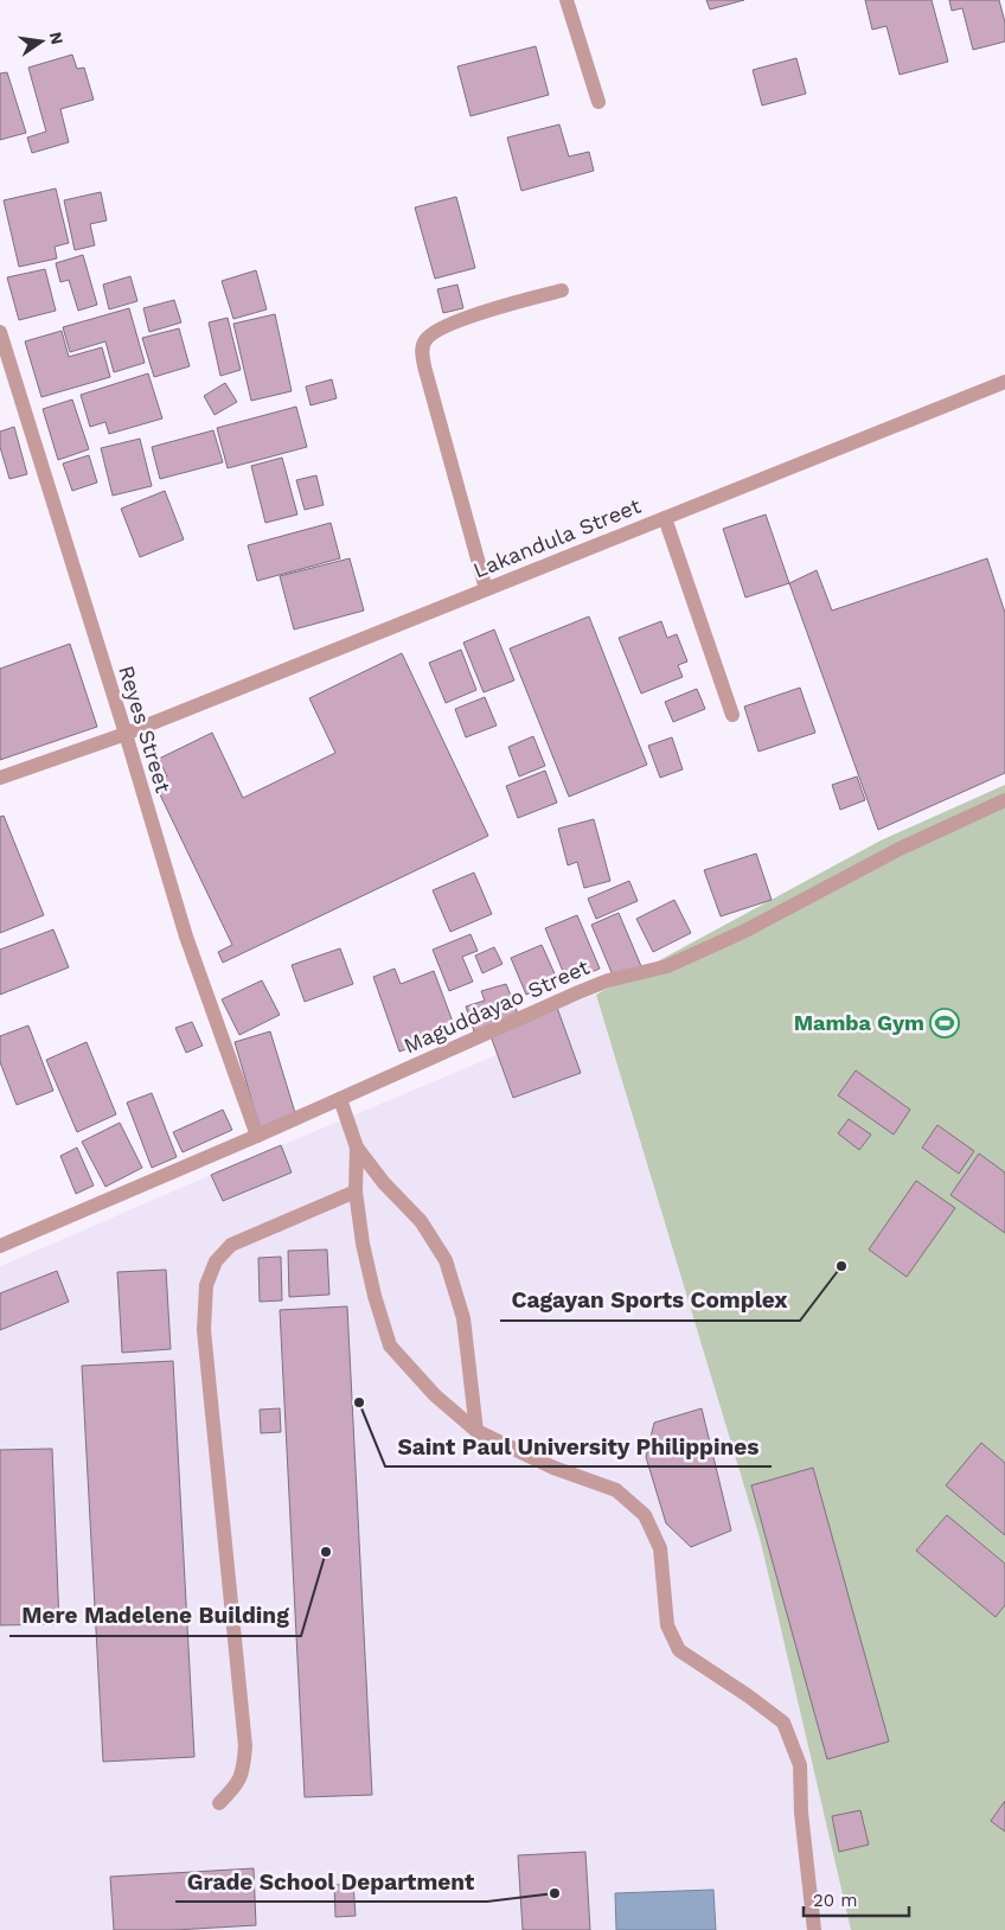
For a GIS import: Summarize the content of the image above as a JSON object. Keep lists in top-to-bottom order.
{
  "streets": {
    "street": ["Lakandula Street", "Reyes Street", "Maguddayao Street"]
  },
  "crossings": [
    ["Lakandula Street", "Reyes Street"],
    ["Reyes Street", "Maguddayao Street"]
  ],
  "places": {
    "sports": ["Mamba Gym"],
    "other": [
      "Cagayan Sports Complex",
      "Saint Paul University Philippines",
      "Mere Madelene Building",
      "Grade School Department"
    ]
  },
  "scale_bar": "20 m",
  "north": "right"
}
